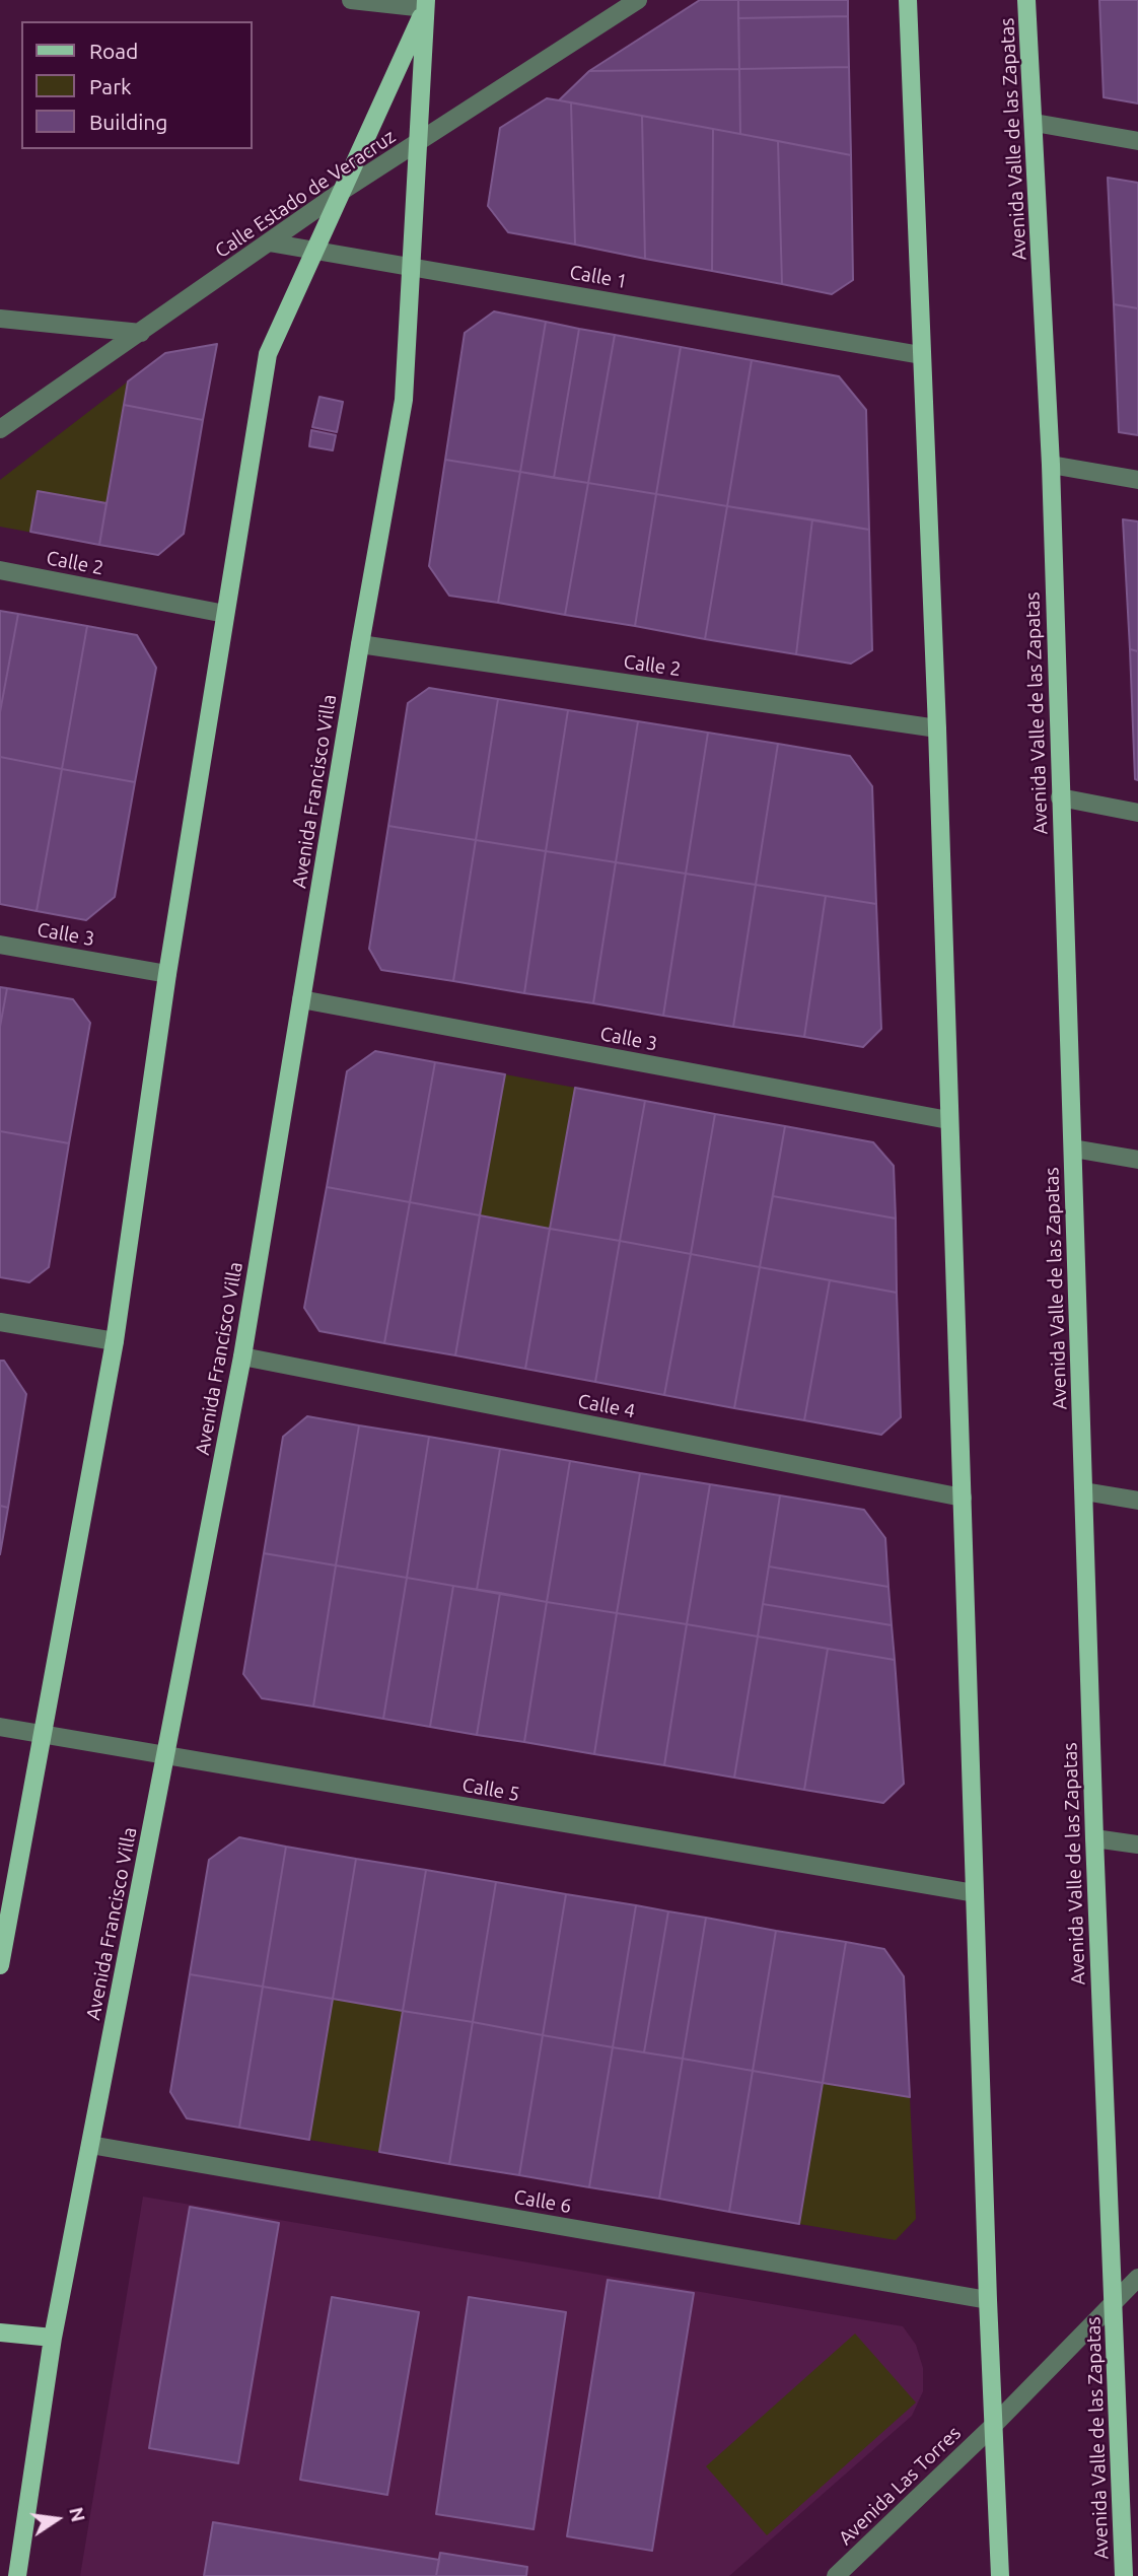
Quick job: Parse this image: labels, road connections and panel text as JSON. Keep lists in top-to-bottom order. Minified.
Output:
{"streets":{"main road":["Avenida Valle de las Zapatas","Avenida Francisco Villa"],"street":["Calle Estado de Veracruz","Calle 1","Calle 2","Calle 3","Calle 4","Calle 5","Calle 6","Avenida Las Torres"]},"crossings":[["Avenida Valle de las Zapatas","Avenida Las Torres"],["Calle Estado de Veracruz","Calle 1"],["Calle Estado de Veracruz","Avenida Francisco Villa"],["Calle 1","Avenida Francisco Villa"],["Calle 2","Avenida Francisco Villa"],["Avenida Francisco Villa","Calle 3"],["Avenida Francisco Villa","Calle 4"],["Avenida Francisco Villa","Calle 5"],["Avenida Francisco Villa","Calle 6"]],"legend":["Road","Park","Building"],"north":"right"}
